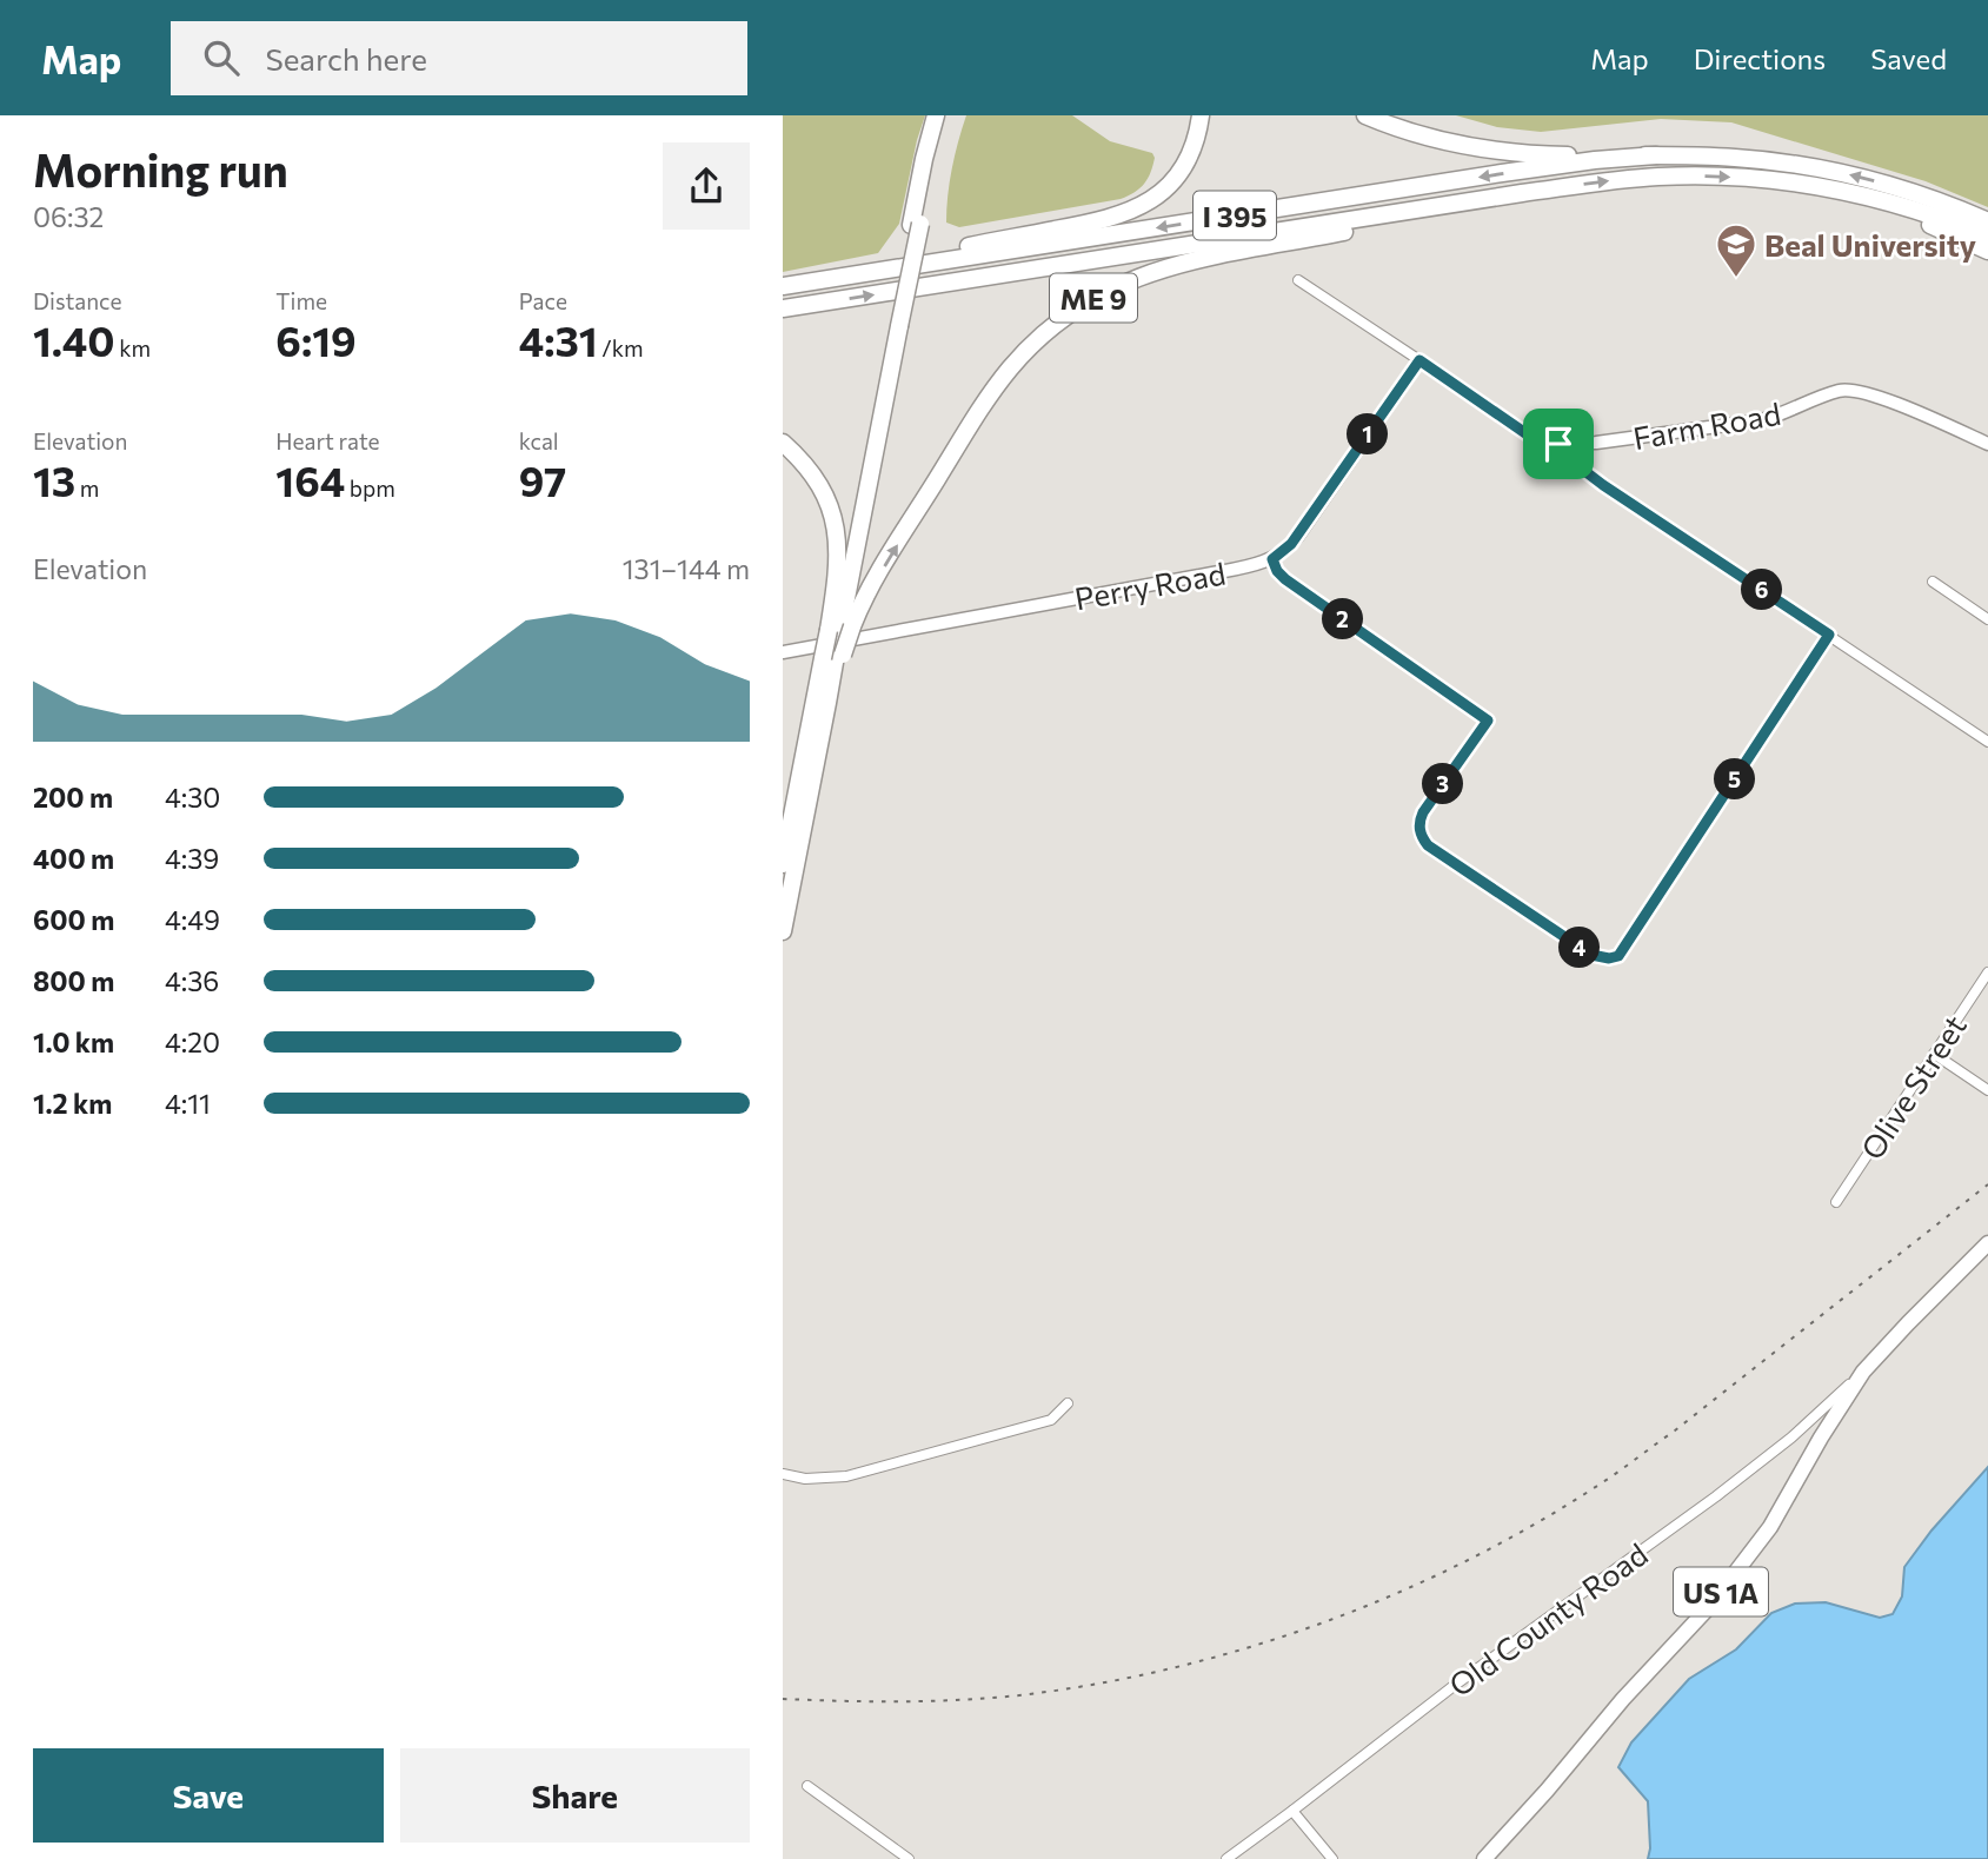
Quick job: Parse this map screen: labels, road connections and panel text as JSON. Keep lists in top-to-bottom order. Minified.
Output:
{"streets":{"highway":["I 395","ME 9"],"main road":["US 1A"],"street":["Farm Road","Perry Road","Olive Street","Old County Road"]},"crossings":[["I 395","ME 9"],["US 1A","Old County Road"]],"places":{"school or university":["Beal University"]},"page":{"header":"Map","search":"Search here","nav":["Map","Directions","Saved"],"heading":["Morning run","06:32"],"stats":[["Distance","1.40 km"],["Time","6:19"],["Pace","4:31 /km"],["Elevation","13 m"],["Heart rate","164 bpm"],["kcal","97"]],"pins":["1","6","2","5","3","4"],"chart":["Elevation","131–144 m"],"list":[{"name":"200 m","note":"4:30"},{"name":"400 m","note":"4:39"},{"name":"600 m","note":"4:49"},{"name":"800 m","note":"4:36"},{"name":"1.0 km","note":"4:20"},{"name":"1.2 km","note":"4:11"}],"buttons":["Save","Share"]}}
